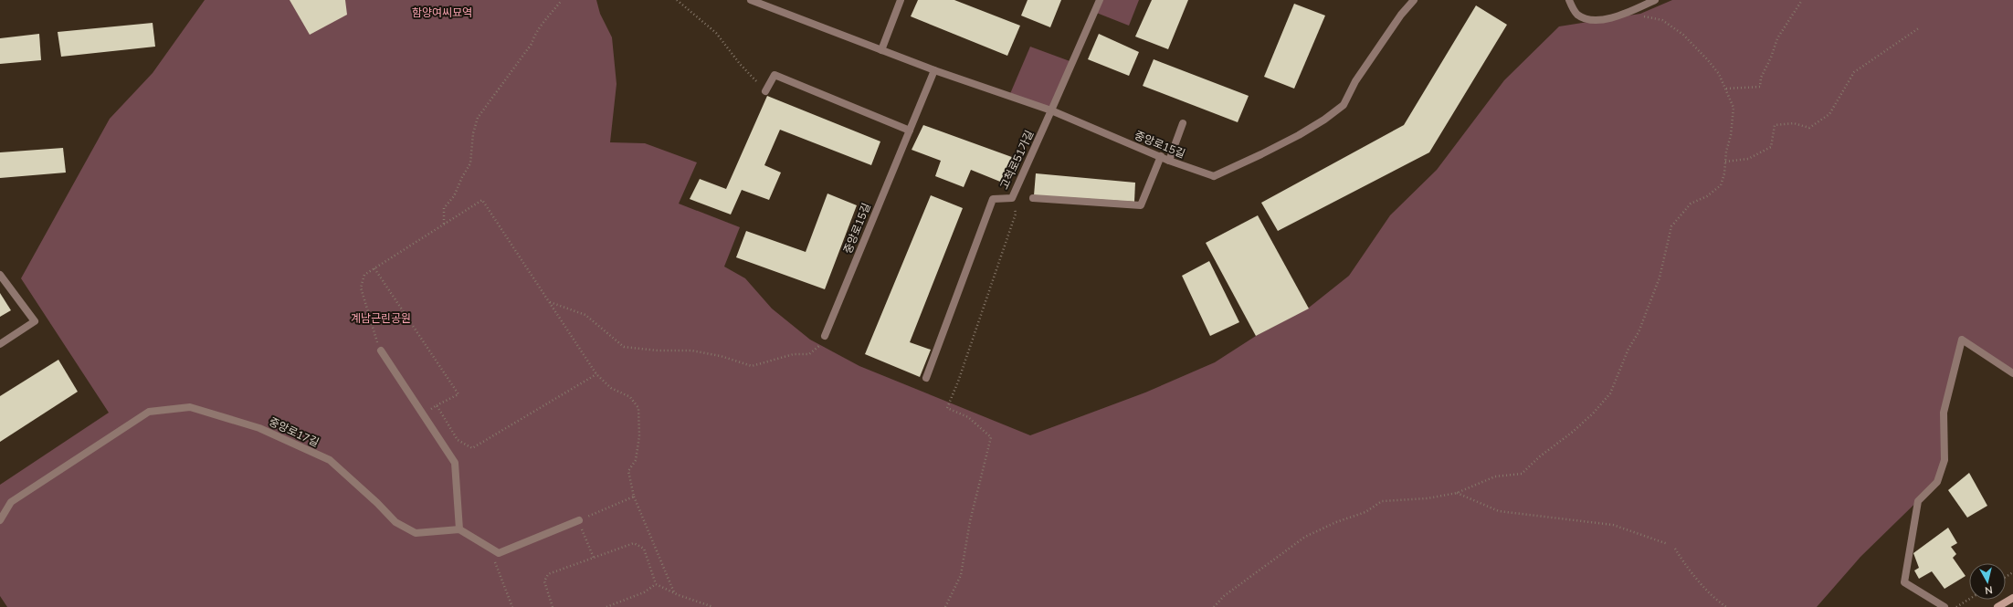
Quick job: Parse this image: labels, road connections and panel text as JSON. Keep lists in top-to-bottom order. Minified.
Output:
{"streets":{"street":["중앙로15길","고척로51가길","중앙로17길"]},"crossings":[["중앙로15길","고척로51가길"]],"parks":["함양여씨묘역","계남근린공원"],"north":"bottom"}
